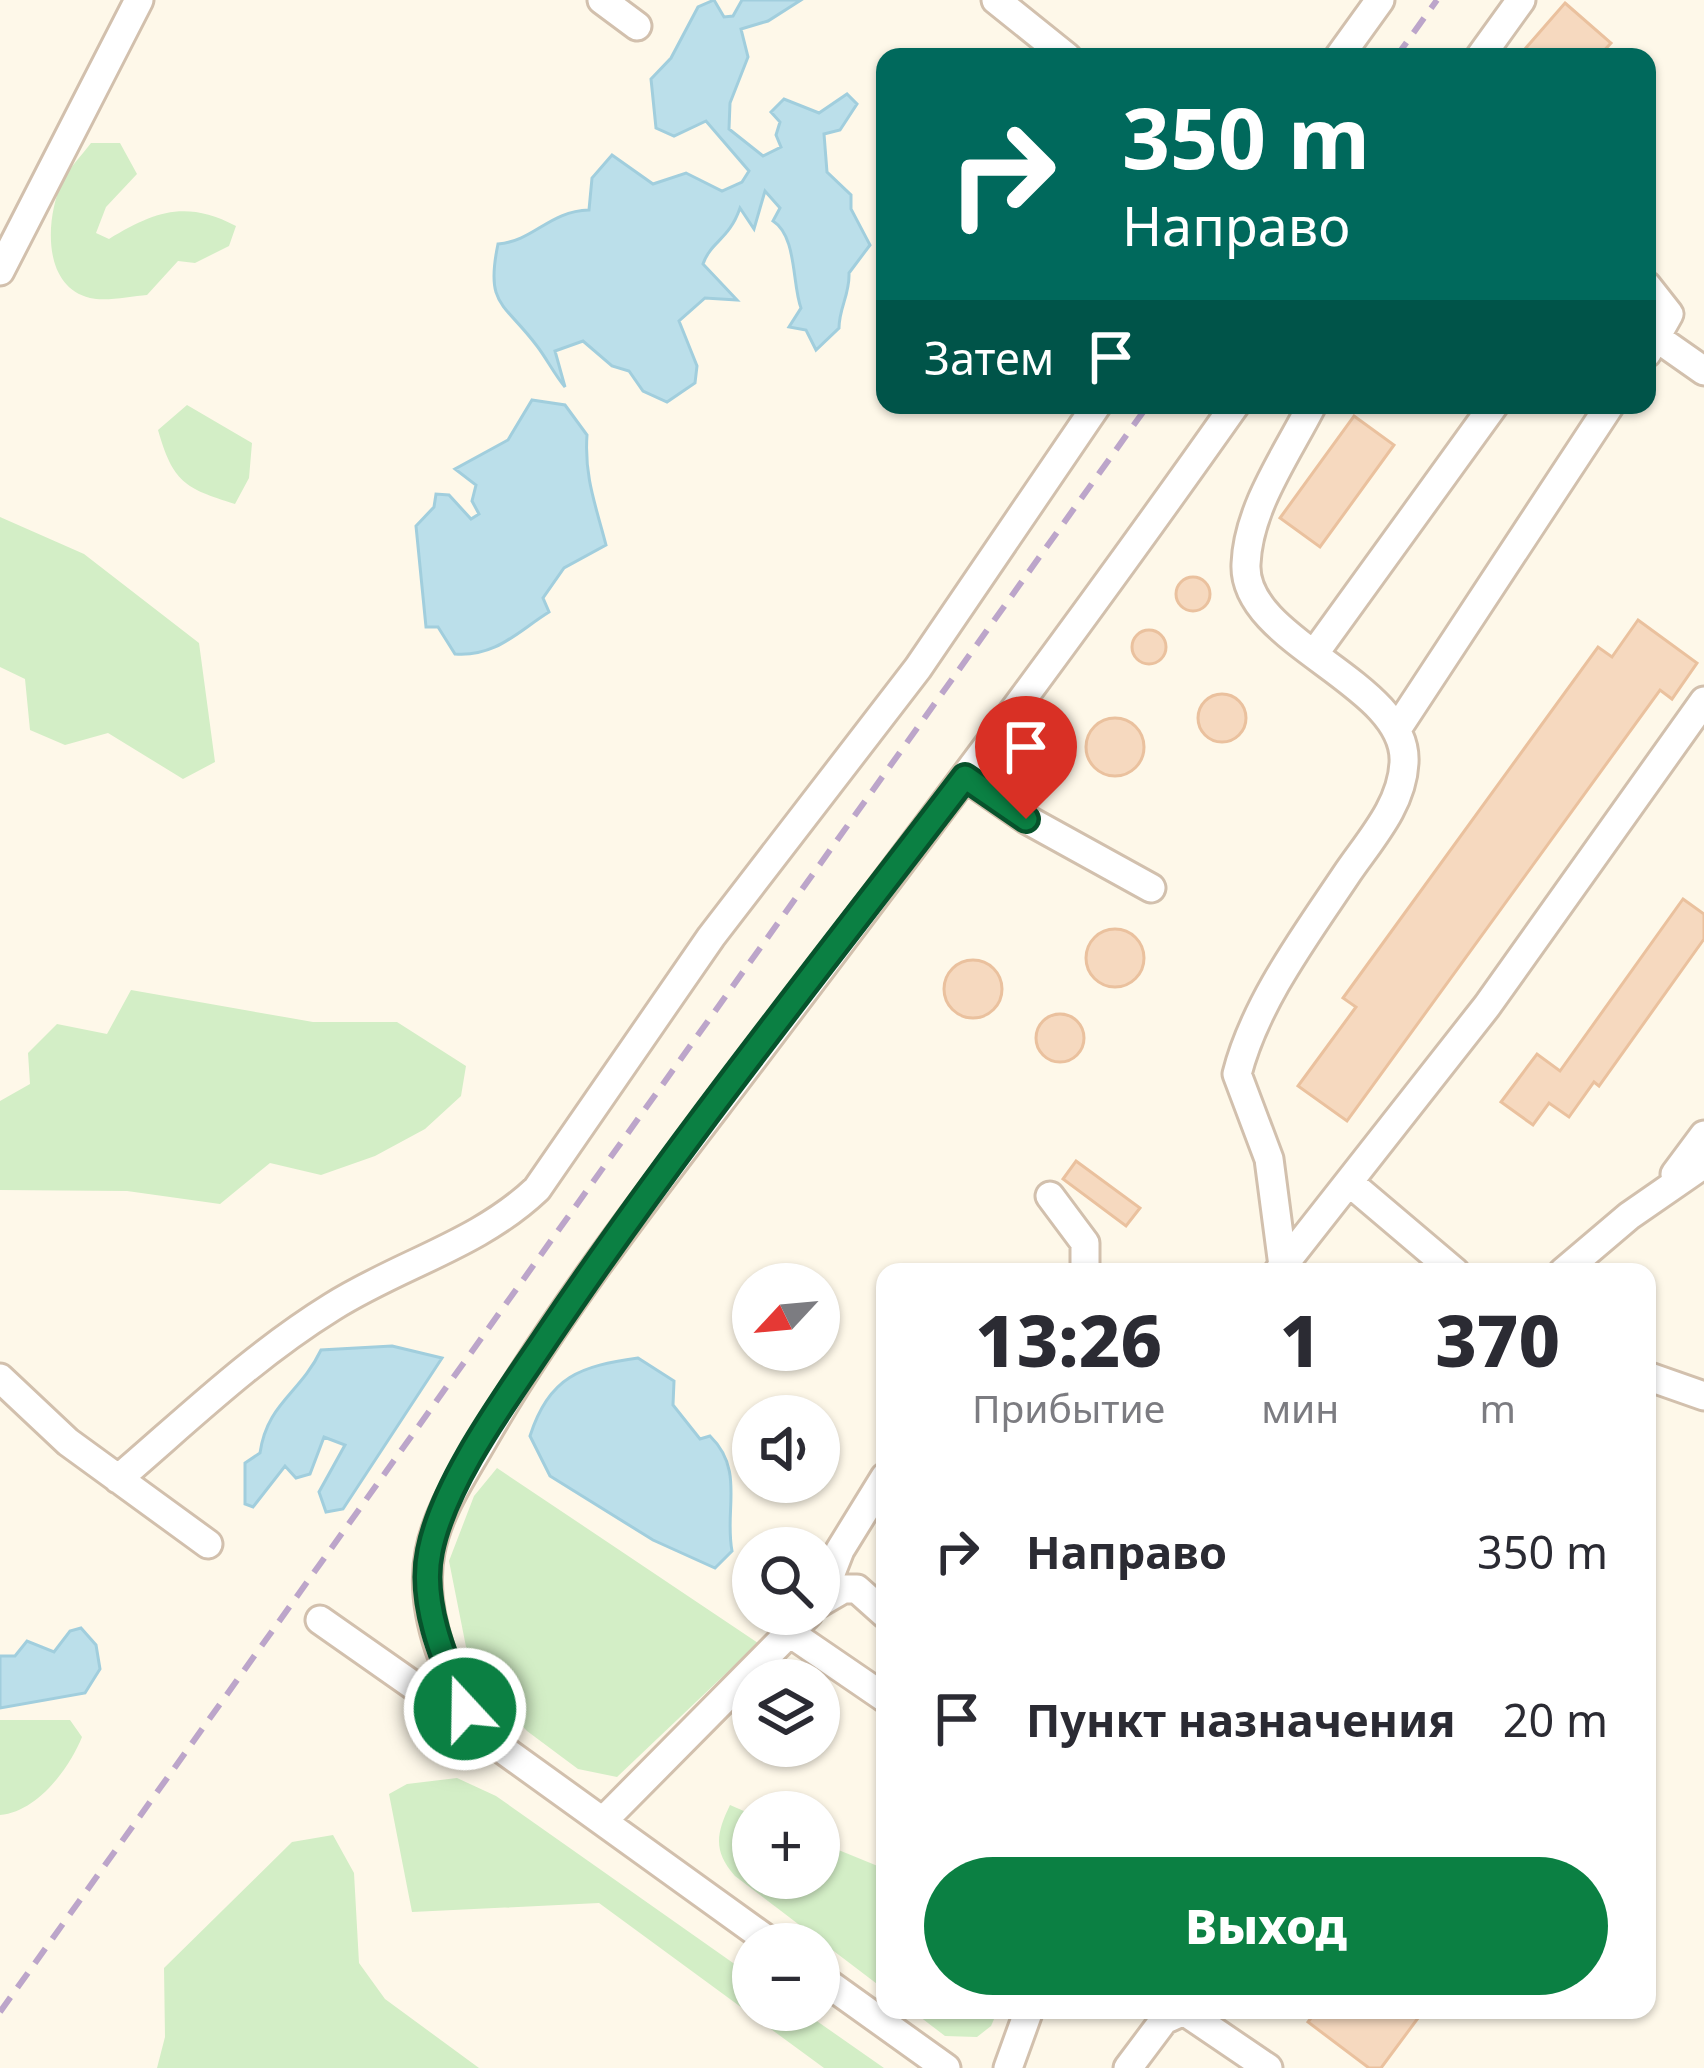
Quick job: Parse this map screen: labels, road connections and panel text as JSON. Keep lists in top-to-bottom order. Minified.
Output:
{"north":"bottom left","page":{"turn":["350 m","Направо"],"then":"Затем","map_buttons":["+","−"],"eta":["13:26","Прибытие","1","мин","370","m"],"list":[{"name":"Направо","value":"350 m"},{"name":"Пункт назначения","value":"20 m"}],"buttons":"Выход"}}
